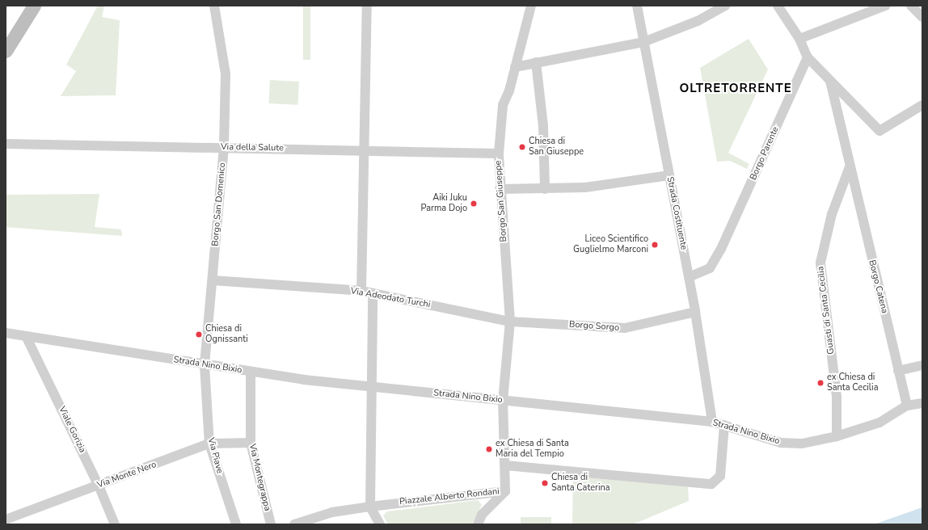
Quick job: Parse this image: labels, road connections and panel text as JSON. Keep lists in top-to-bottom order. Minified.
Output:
{"streets":{"street":["Via della Salute","Borgo Parente","Borgo San Giuseppe","Borgo San Domenico","Strada Costituente","Borgo Catena","Via Adeodato Turchi","Guasti di Santa Cecilia","Borgo Sorgo","Strada Nino Bixio","Viale Gorizia","Via Piave","Via Monte Nero","Via Montegrappa","Piazzale Alberto Rondani"]},"crossings":[["Via della Salute","Borgo San Giuseppe"],["Via della Salute","Borgo San Domenico"],["Borgo Parente","Strada Costituente"],["Borgo San Giuseppe","Via Adeodato Turchi"],["Borgo San Giuseppe","Borgo Sorgo"],["Borgo San Giuseppe","Strada Nino Bixio"],["Borgo San Giuseppe","Piazzale Alberto Rondani"],["Borgo San Domenico","Via Adeodato Turchi"],["Borgo San Domenico","Strada Nino Bixio"],["Borgo San Domenico","Via Piave"],["Strada Costituente","Borgo Sorgo"],["Strada Costituente","Strada Nino Bixio"],["Borgo Catena","Guasti di Santa Cecilia"],["Borgo Catena","Strada Nino Bixio"],["Via Adeodato Turchi","Borgo Sorgo"],["Guasti di Santa Cecilia","Strada Nino Bixio"],["Strada Nino Bixio","Viale Gorizia"],["Strada Nino Bixio","Via Piave"],["Strada Nino Bixio","Via Montegrappa"],["Viale Gorizia","Via Monte Nero"],["Via Piave","Via Monte Nero"],["Via Monte Nero","Via Montegrappa"]],"districts":["OLTRETORRENTE"],"places":["Chiesa di San Giuseppe","Aiki Juku Parma Dojo","Liceo Scientifico Guglielmo Marconi","Chiesa di Ognissanti","ex Chiesa di Santa Cecilia","ex Chiesa di Santa Maria del Tempio","Chiesa di Santa Caterina"]}
